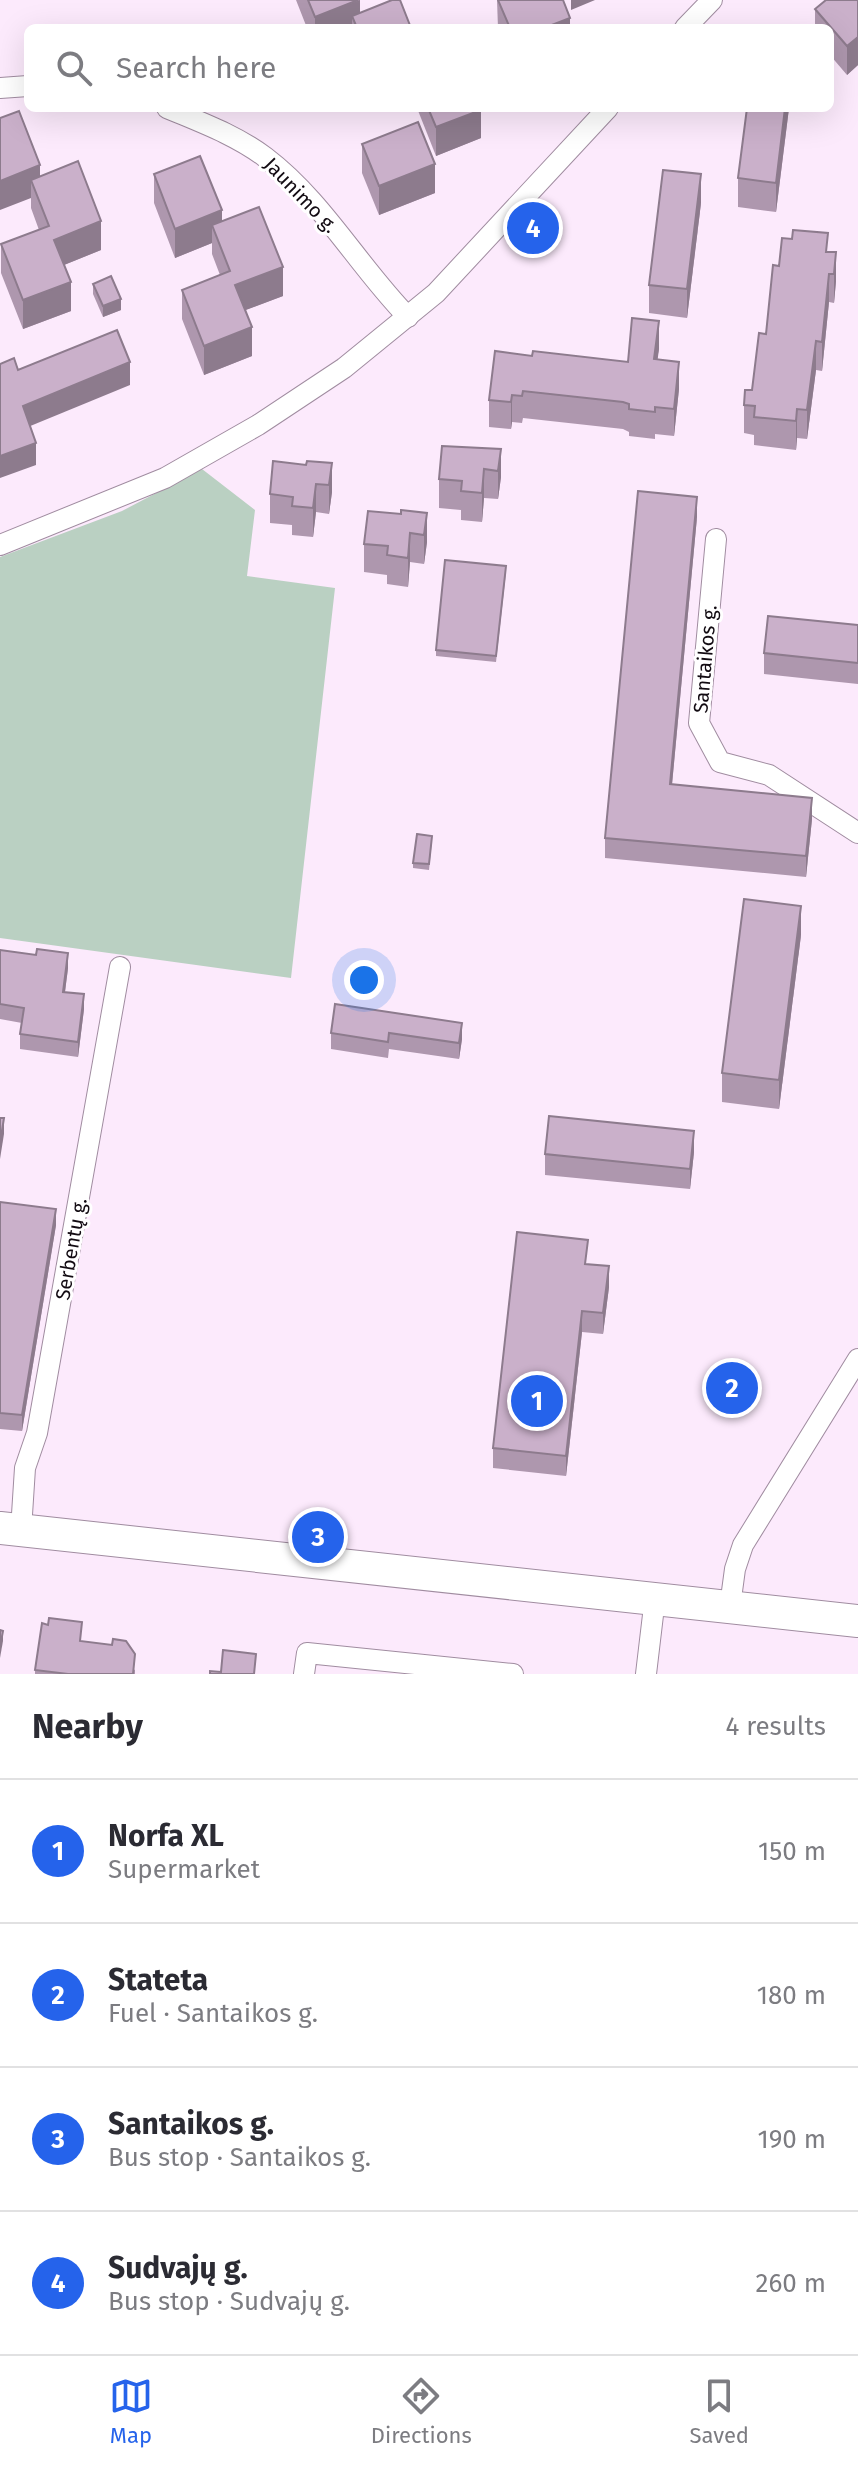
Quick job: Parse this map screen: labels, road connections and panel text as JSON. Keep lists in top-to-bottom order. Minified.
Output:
{"streets":{"street":["Jaunimo g.","Santaikos g.","Serbentų g."]},"page":{"search":"Search here","pins":["4","2","1","3"],"heading":["Nearby","4 results"],"list":[{"mark":"1","name":"Norfa XL","note":"Supermarket","value":"150 m"},{"mark":"2","name":"Stateta","note":"Fuel · Santaikos g.","value":"180 m"},{"mark":"3","name":"Santaikos g.","note":"Bus stop · Santaikos g.","value":"190 m"},{"mark":"4","name":"Sudvajų g.","note":"Bus stop · Sudvajų g.","value":"260 m"}],"nav":["Map","Directions","Saved"]}}
